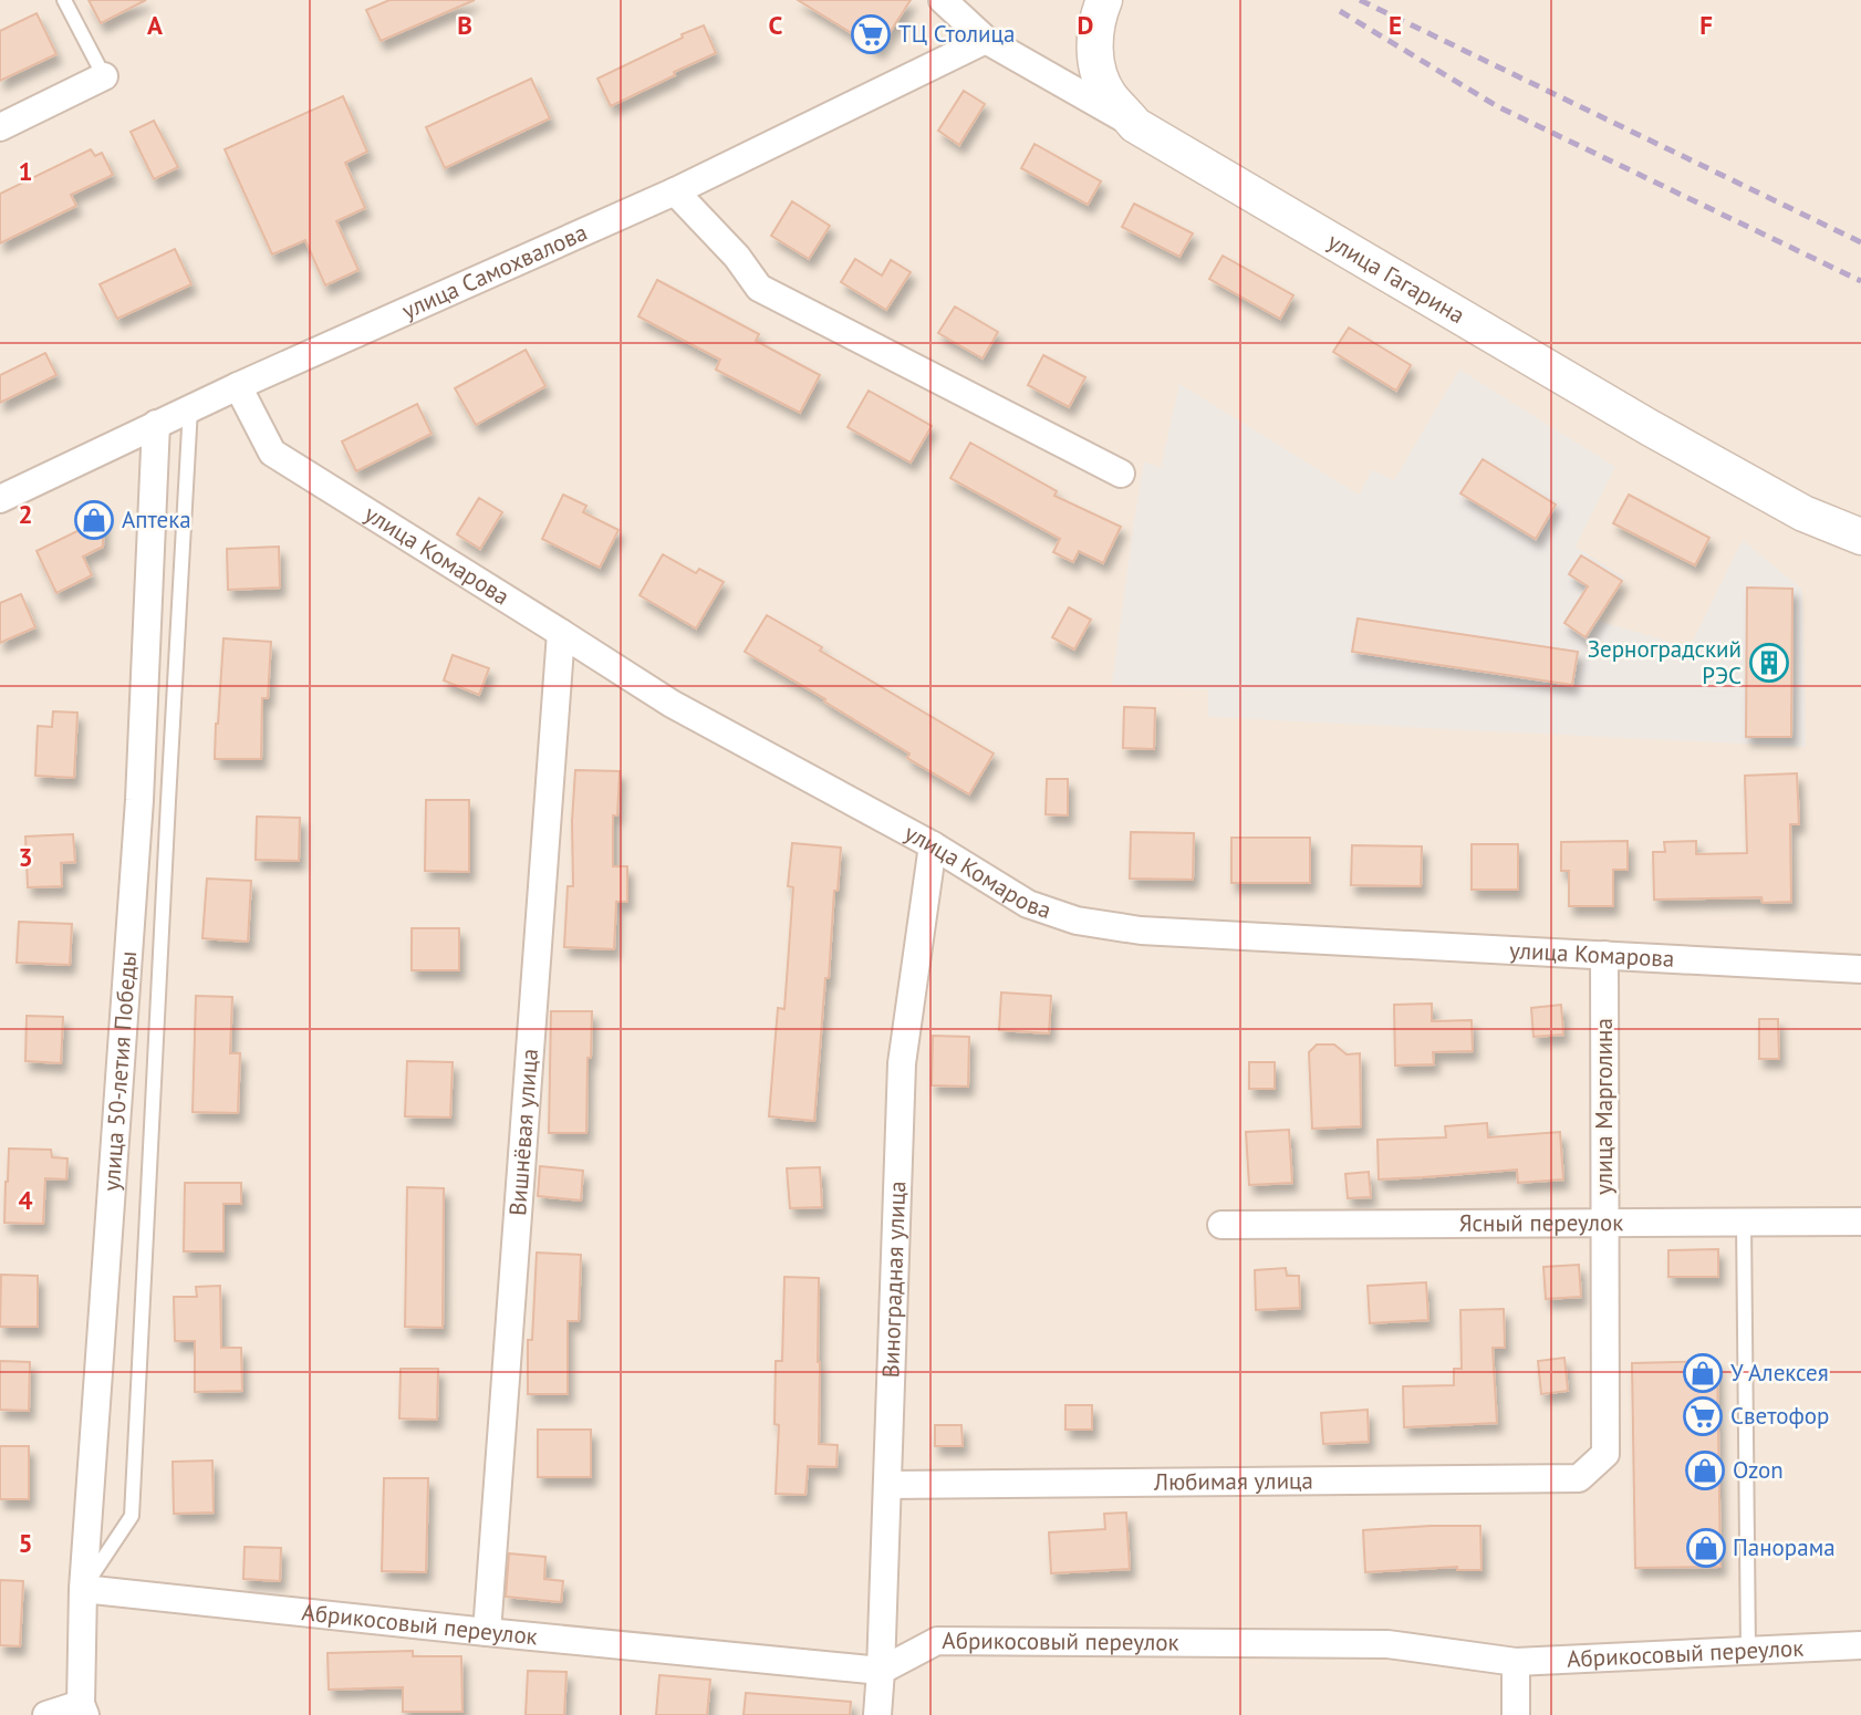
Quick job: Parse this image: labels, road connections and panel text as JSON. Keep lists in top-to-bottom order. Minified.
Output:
{"streets":{"street":["улица Самохвалова","улица Гагарина","улица Комарова","улица 50-летия Победы","улица Марголина","Вишнёвая улица","Ясный переулок","Виноградная улица","Любимая улица","Абрикосовый переулок"]},"crossings":[["улица Самохвалова","улица Гагарина"],["улица Самохвалова","улица Комарова"],["улица Самохвалова","улица 50-летия Победы"],["улица Комарова","улица Марголина"],["улица Комарова","Вишнёвая улица"],["улица Комарова","Виноградная улица"],["улица 50-летия Победы","Абрикосовый переулок"],["улица Марголина","Ясный переулок"],["улица Марголина","Любимая улица"],["Вишнёвая улица","Абрикосовый переулок"],["Виноградная улица","Любимая улица"],["Виноградная улица","Абрикосовый переулок"]],"places":{"supermarket":["ТЦ Столица","Светофор"],"shop":["Аптека","У Алексея","Ozon","Панорама"],"building":["Зерноградский РЭС"]},"grid":{"columns":["A","B","C","D","E","F"],"rows":["1","2","3","4","5"]}}
